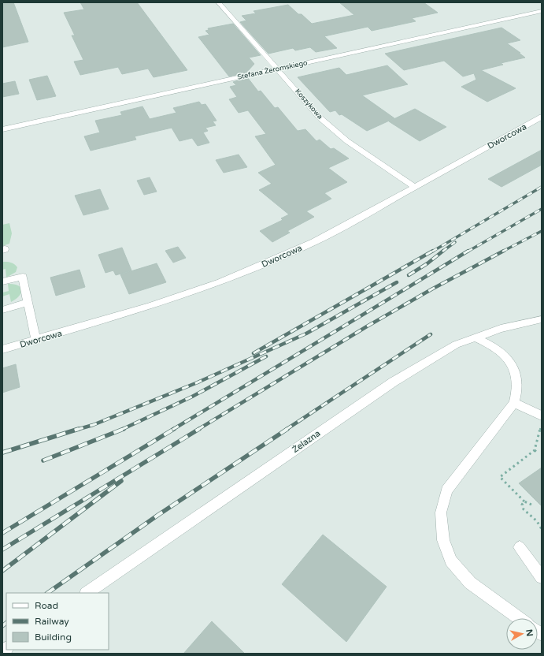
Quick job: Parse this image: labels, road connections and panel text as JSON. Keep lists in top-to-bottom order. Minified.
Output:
{"streets":{"street":["Stefana Żeromskiego","Koszykowa","Dworcowa","Żelazna"]},"crossings":[["Stefana Żeromskiego","Koszykowa"],["Koszykowa","Dworcowa"]],"legend":["Road","Railway","Building"],"north":"right"}
